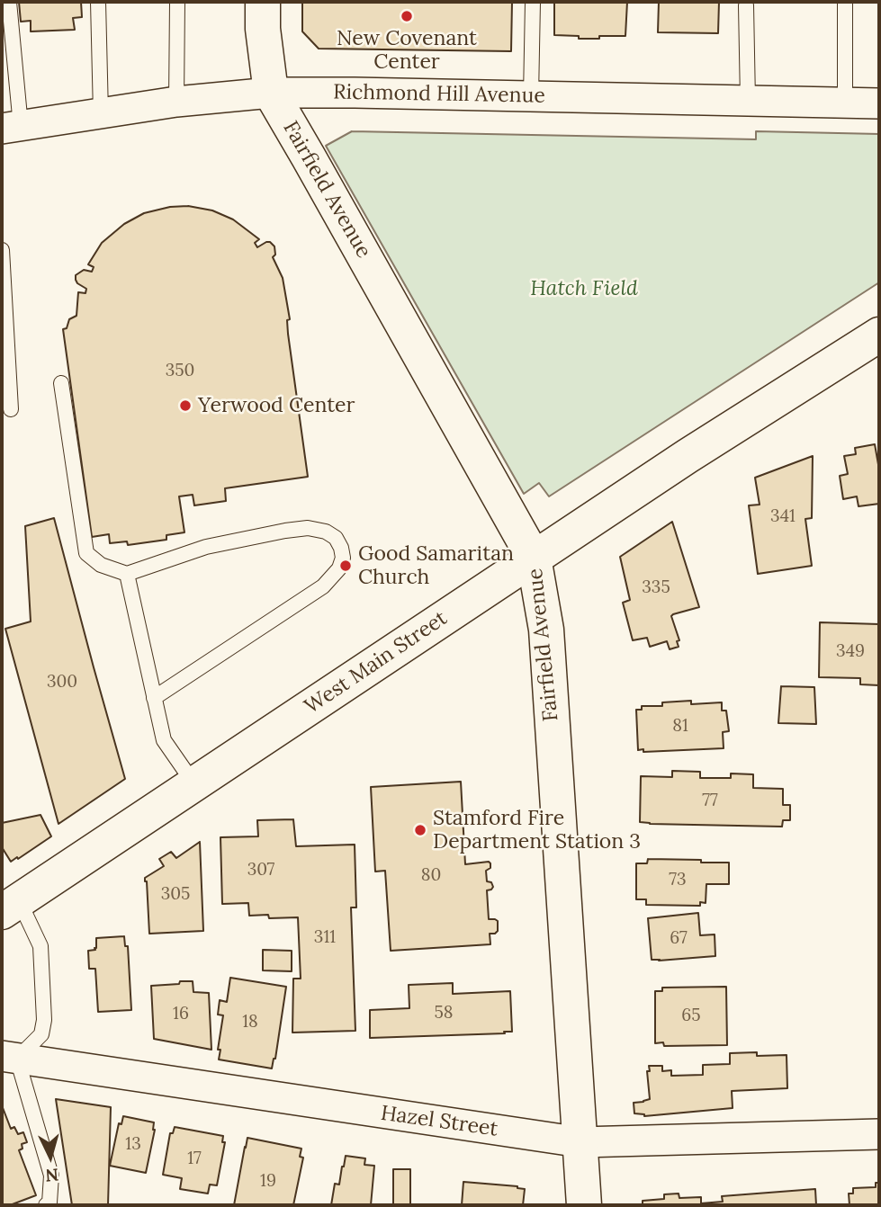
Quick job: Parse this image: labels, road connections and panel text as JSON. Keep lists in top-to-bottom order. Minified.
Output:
{"streets":{"main road":["Fairfield Avenue","West Main Street"],"street":["Richmond Hill Avenue","Hazel Street"]},"crossings":[["Richmond Hill Avenue","Fairfield Avenue"],["Fairfield Avenue","West Main Street"],["Fairfield Avenue","Hazel Street"]],"parks":["Hatch Field"],"places":["New Covenant Center","Yerwood Center","Good Samaritan Church","Stamford Fire Department Station 3"],"house_numbers":["350","341","335","349","300","81","77","307","80","73","305","311","67","58","16","65","18","13","17","19"],"north":"bottom"}
